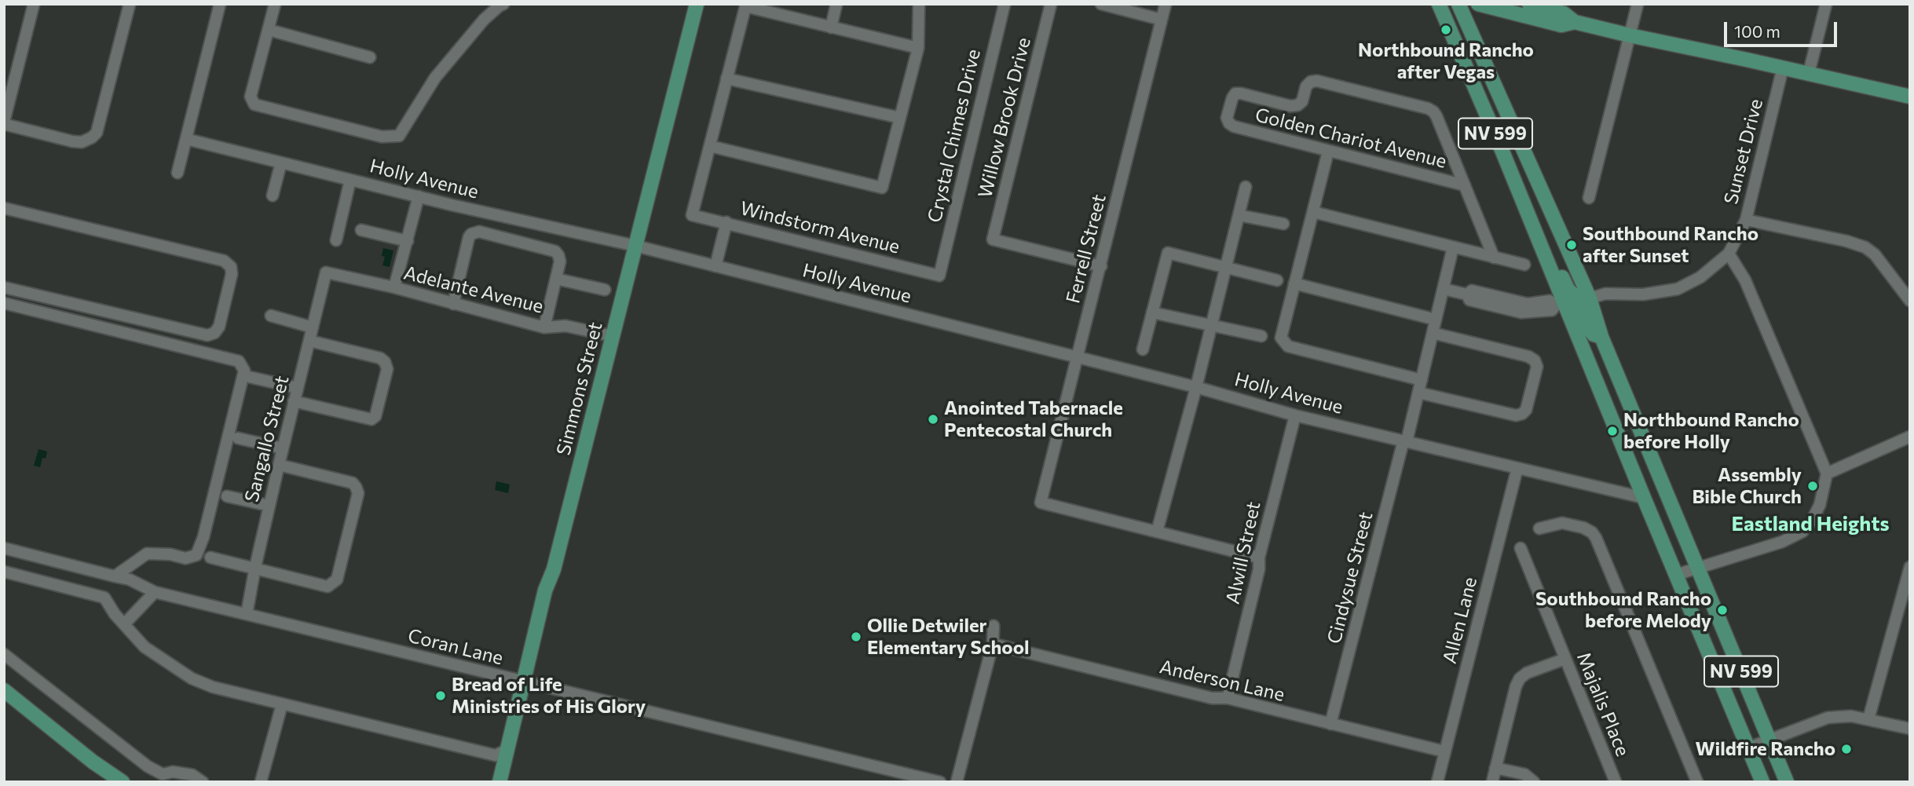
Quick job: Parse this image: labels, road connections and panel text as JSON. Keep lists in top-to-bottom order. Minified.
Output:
{"streets":{"main road":["NV 599","Simmons Street"],"street":["Willow Brook Drive","Crystal Chimes Drive","Golden Chariot Avenue","Sunset Drive","Holly Avenue","Windstorm Avenue","Ferrell Street","Adelante Avenue","Sangallo Street","Alwill Street","Cindysue Street","Allen Lane","Coran Lane","Anderson Lane","Majalis Place"]},"crossings":[["Willow Brook Drive","Ferrell Street"],["NV 599","Sunset Drive"],["NV 599","Holly Avenue"],["Crystal Chimes Drive","Windstorm Avenue"],["Holly Avenue","Ferrell Street"],["Holly Avenue","Simmons Street"],["Holly Avenue","Alwill Street"],["Holly Avenue","Cindysue Street"],["Holly Avenue","Allen Lane"],["Adelante Avenue","Simmons Street"],["Adelante Avenue","Sangallo Street"],["Simmons Street","Coran Lane"],["Sangallo Street","Coran Lane"],["Alwill Street","Anderson Lane"],["Cindysue Street","Anderson Lane"],["Allen Lane","Anderson Lane"]],"districts":["Eastland Heights"],"places":["Northbound Rancho after Vegas","Southbound Rancho after Sunset","Anointed Tabernacle Pentecostal Church","Northbound Rancho before Holly","Assembly Bible Church","Southbound Rancho before Melody","Ollie Detwiler Elementary School","Bread of Life Ministries of His Glory","Wildfire Rancho"],"scale_bar":"100 m"}
